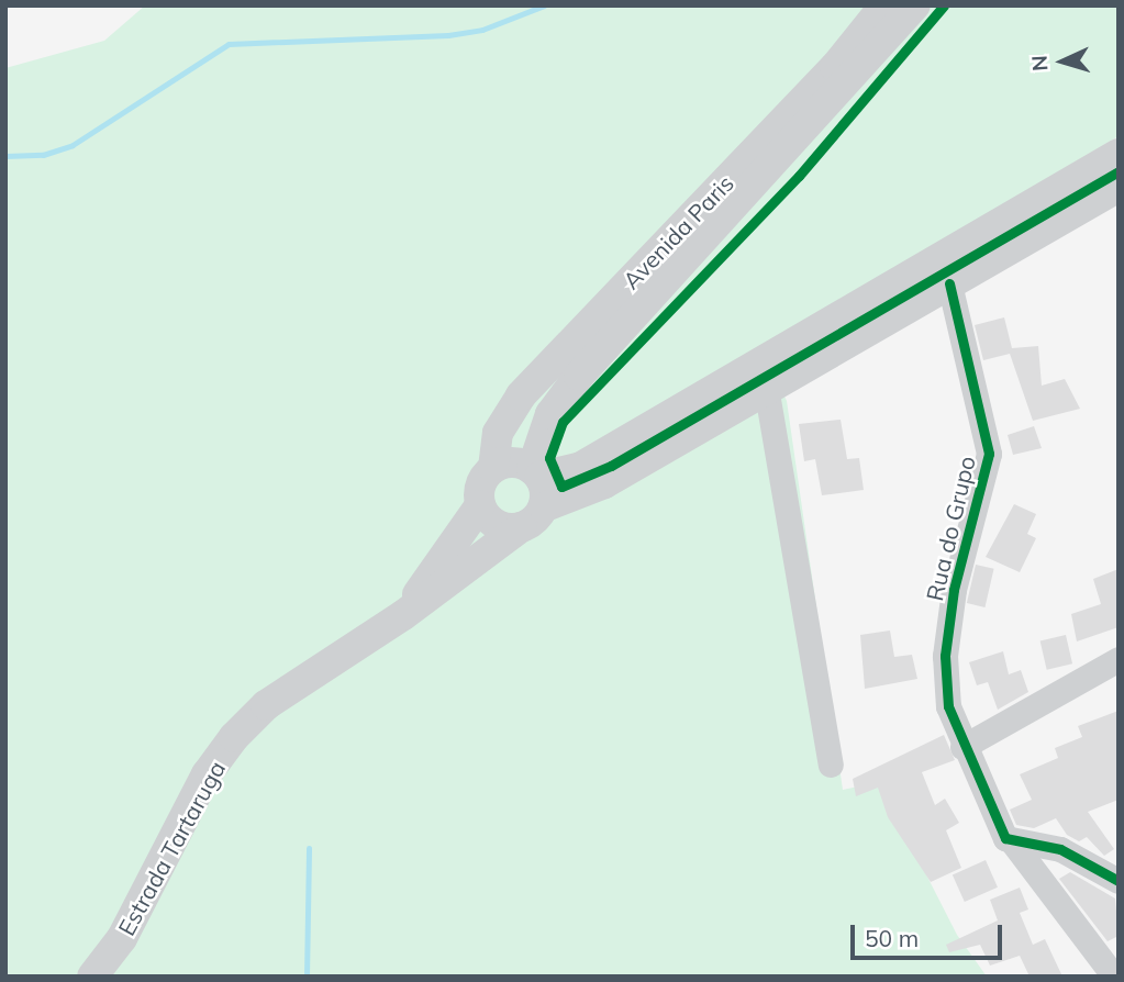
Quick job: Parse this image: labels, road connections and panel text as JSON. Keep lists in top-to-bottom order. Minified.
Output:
{"streets":{"street":["Avenida Paris","Rua do Grupo","Estrada Tartaruga"]},"crossings":[["Avenida Paris","Estrada Tartaruga"],["Rua do Grupo","Estrada Tartaruga"]],"scale_bar":"50 m","north":"left"}
